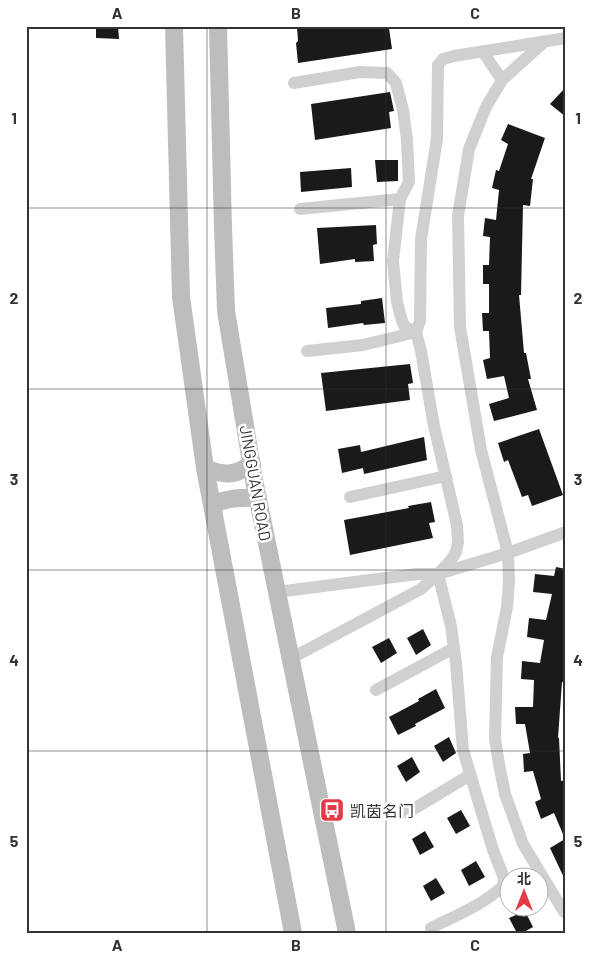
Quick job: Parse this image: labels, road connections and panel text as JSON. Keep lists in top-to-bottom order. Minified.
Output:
{"streets":{"street":["JINGGUAN ROAD"]},"places":{"bus stop":["凯茵名门"]},"north":"top","grid":{"columns":["A","B","C"],"rows":["1","2","3","4","5"]}}
